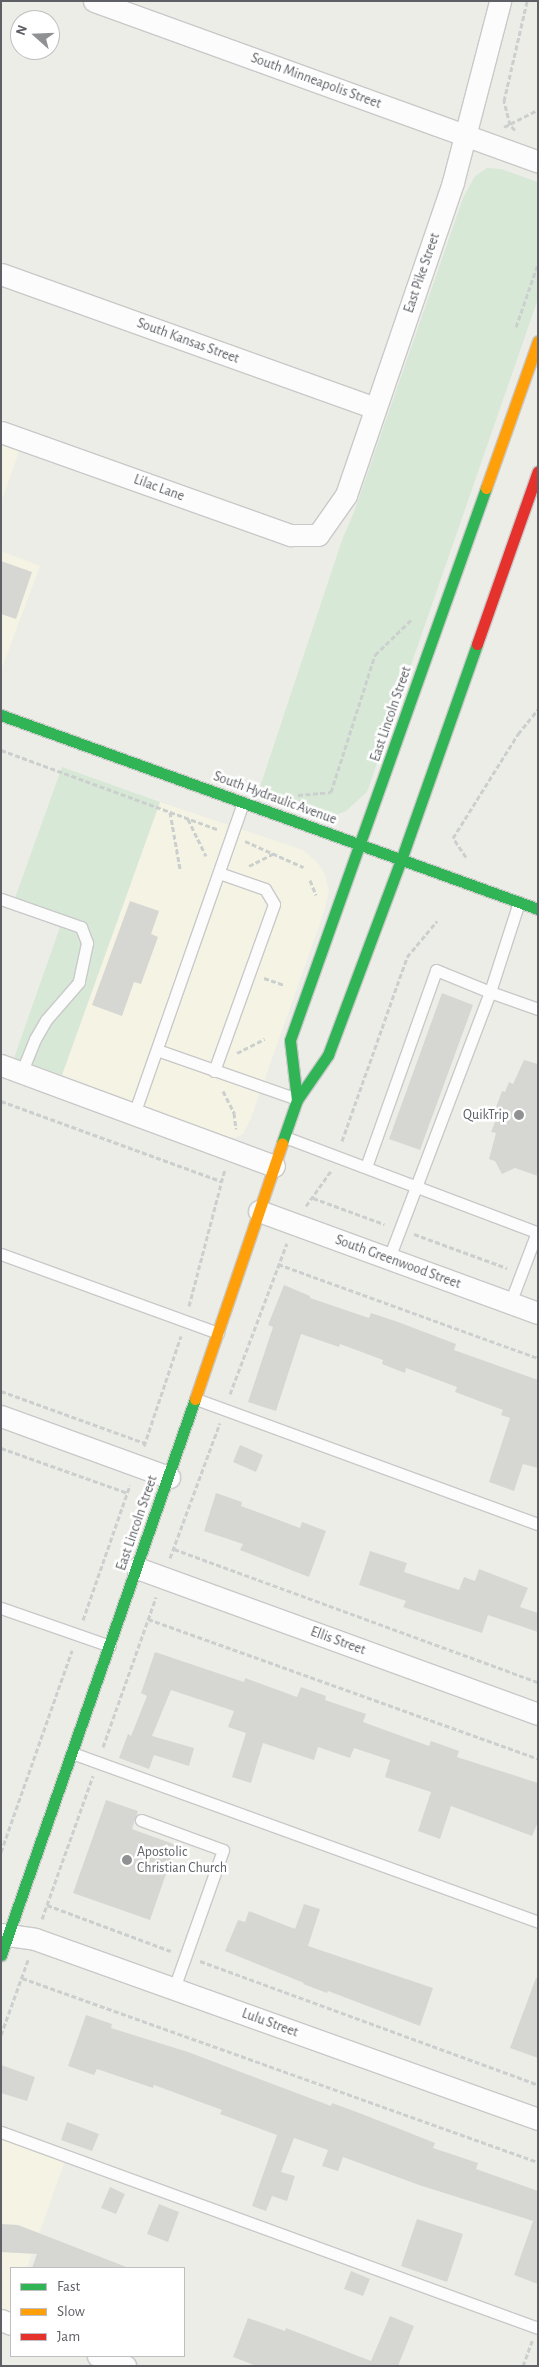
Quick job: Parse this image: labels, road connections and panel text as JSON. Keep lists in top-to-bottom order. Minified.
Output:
{"streets":{"street":["South Minneapolis Street","East Pike Street","South Kansas Street","Lilac Lane","East Lincoln Street","South Hydraulic Avenue","South Greenwood Street","Ellis Street","Lulu Street"]},"crossings":[["South Minneapolis Street","East Pike Street"],["East Pike Street","South Kansas Street"],["East Pike Street","Lilac Lane"],["East Lincoln Street","South Hydraulic Avenue"],["East Lincoln Street","South Greenwood Street"],["East Lincoln Street","Ellis Street"],["East Lincoln Street","Lulu Street"]],"places":["QuikTrip","Apostolic Christian Church"],"legend":["Fast","Slow","Jam"],"north":"left"}
